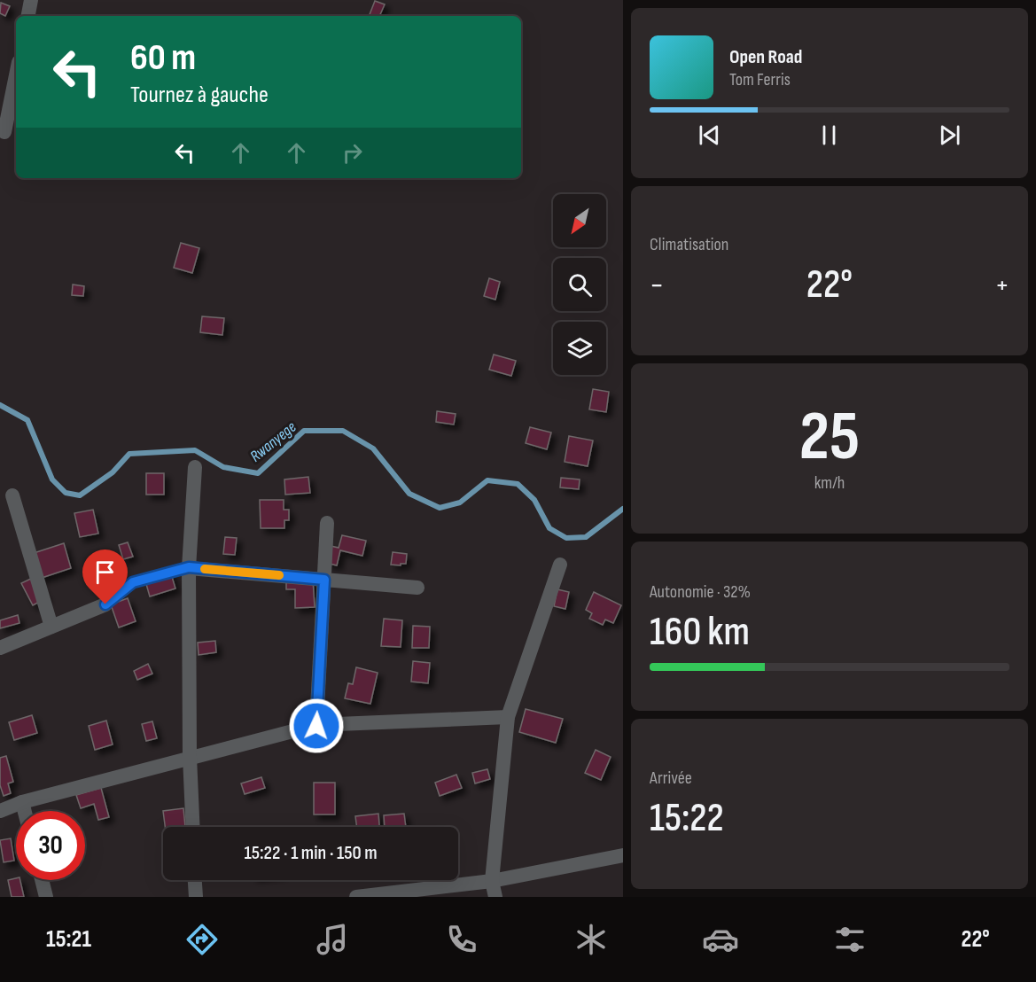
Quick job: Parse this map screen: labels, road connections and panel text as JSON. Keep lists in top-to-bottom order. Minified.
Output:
{"water":["Rwanyege"],"north":"bottom left","page":{"turn":["60 m","Tournez à gauche"],"song":["Open Road","Tom Ferris"],"tile":["Climatisation",["25","km/h"],["Autonomie · 32%","160 km"],["Arrivée","15:22"]],"heat":["−","22°","+"],"limit":"30","trip":"15:22 · 1 min · 150 m","tabs":["15:21","22°"]}}
